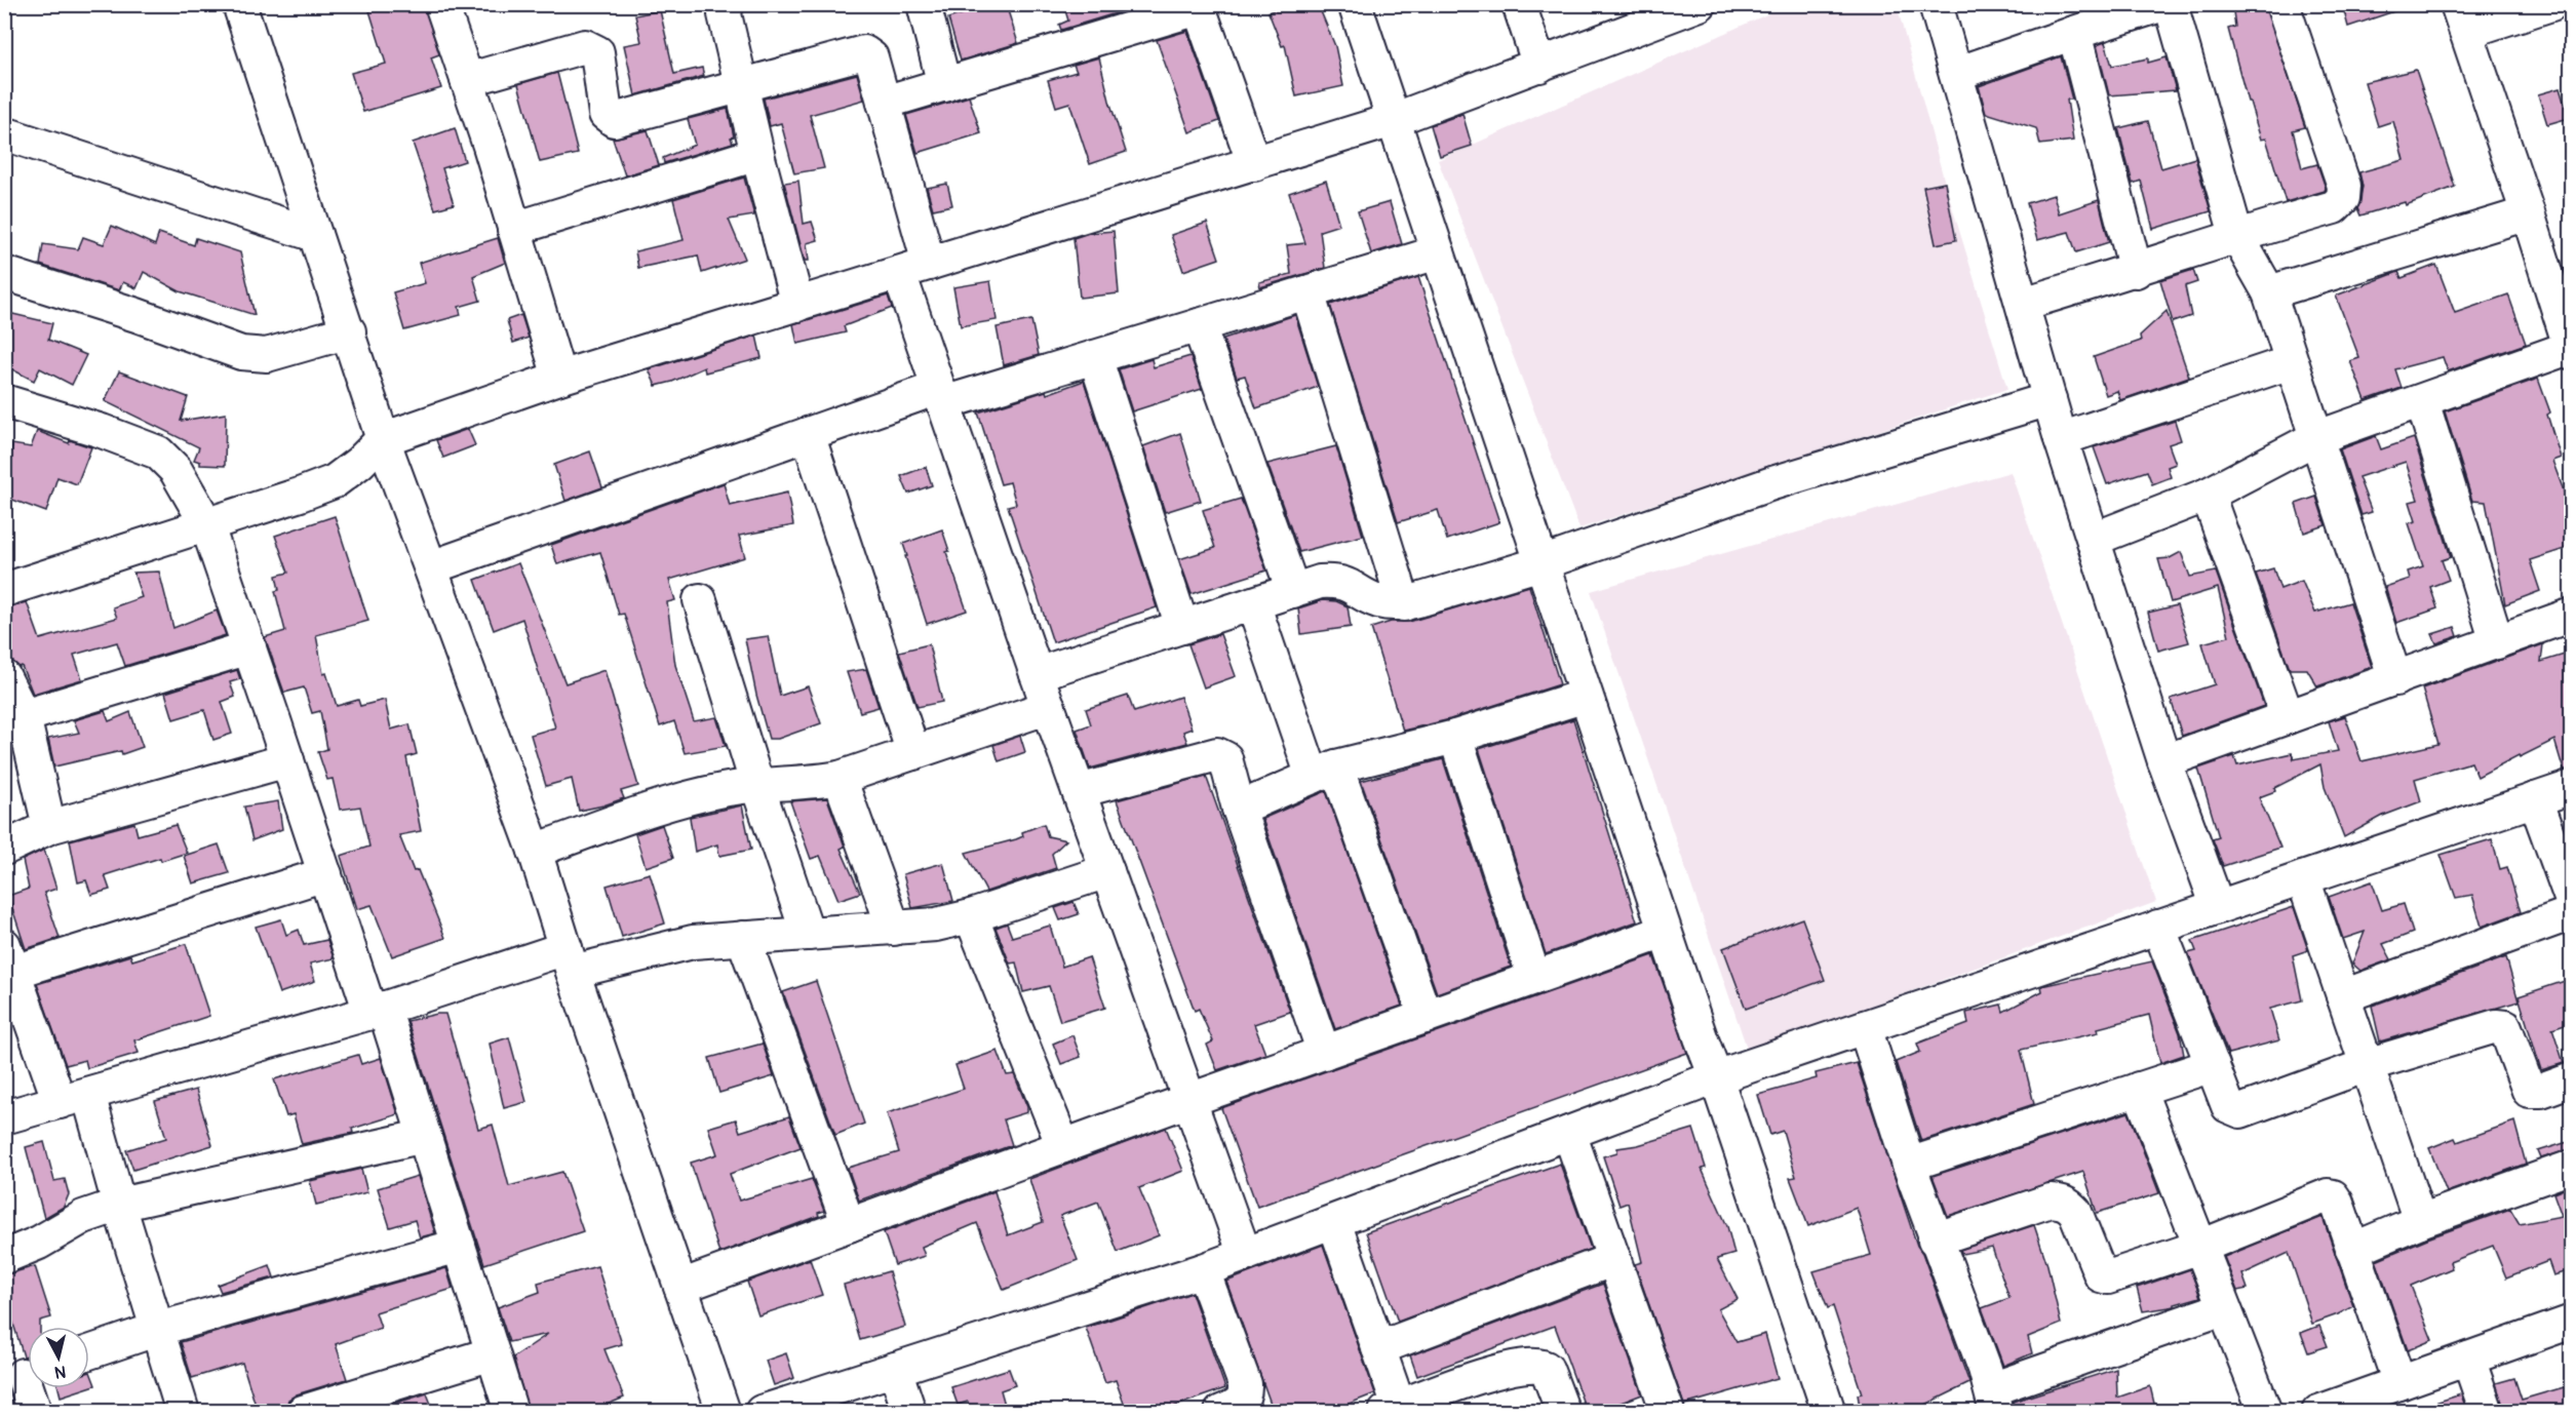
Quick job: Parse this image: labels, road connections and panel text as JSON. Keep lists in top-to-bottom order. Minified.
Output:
{"north":"bottom"}
